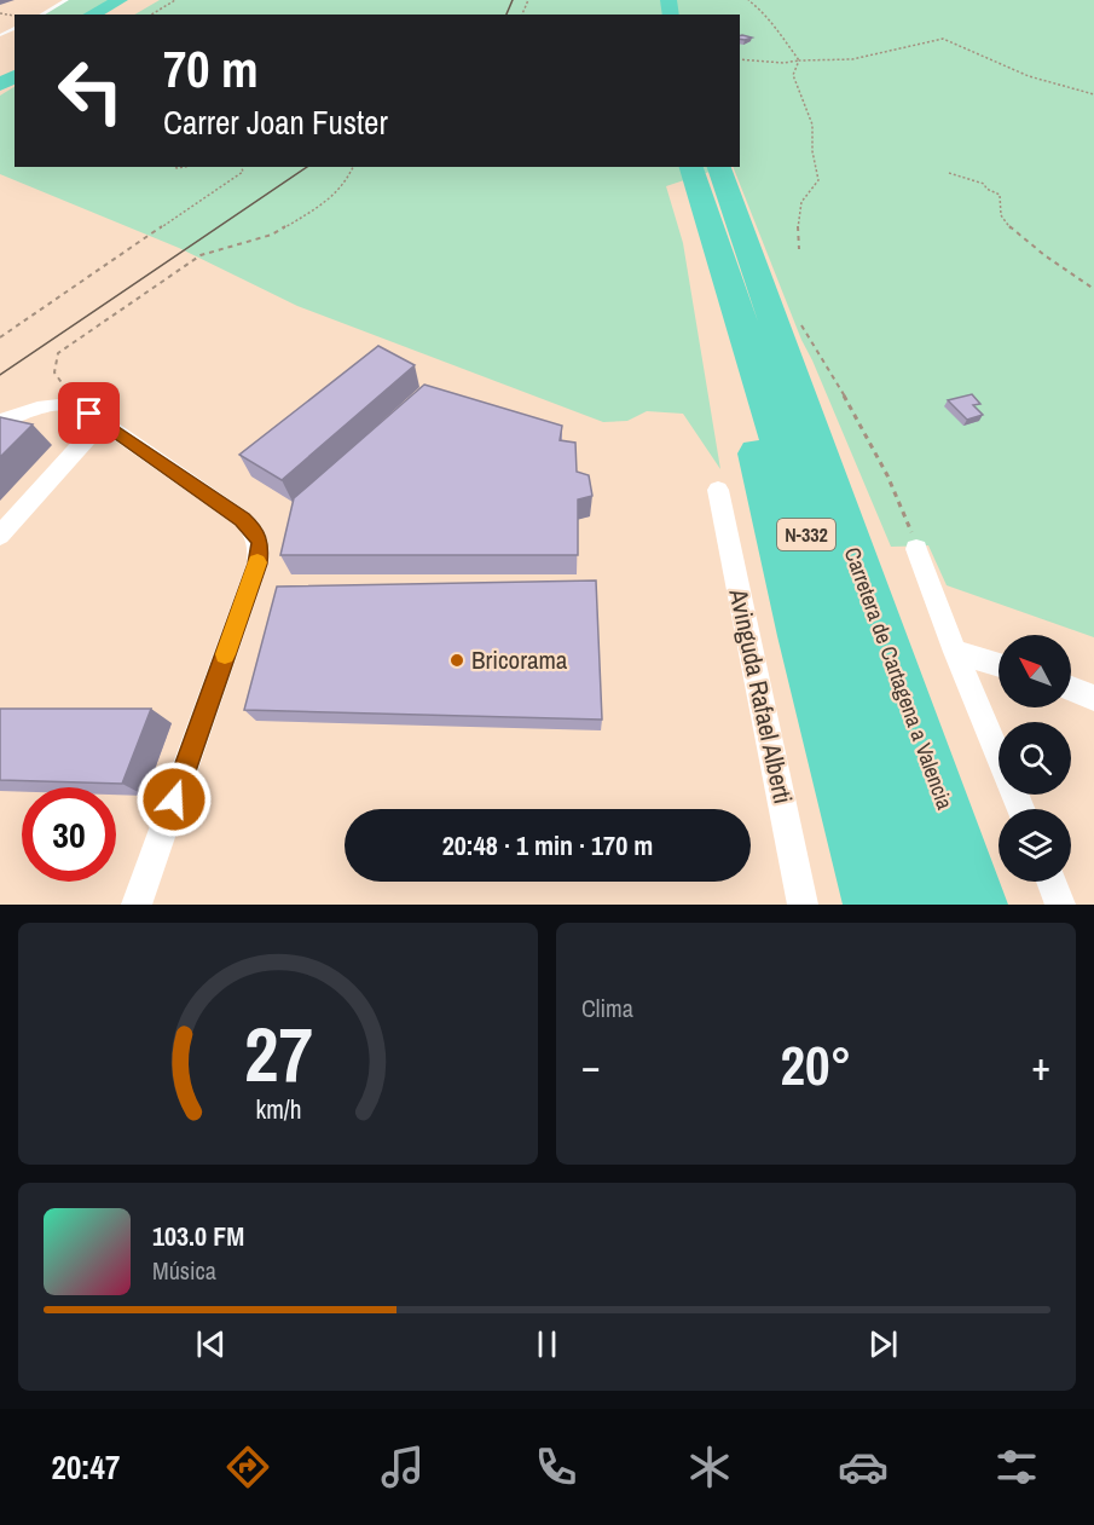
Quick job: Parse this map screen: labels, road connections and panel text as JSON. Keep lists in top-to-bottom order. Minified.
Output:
{"streets":{"highway":["N-332","Carretera de Cartagena a Valencia"],"street":["Avinguda Rafael Alberti"]},"places":["Bricorama"],"north":"top left","page":{"turn":["70 m","Carrer Joan Fuster"],"limit":"30","trip":"20:48 · 1 min · 170 m","tile":"Clima","heat":["−","20°","+"],"song":["103.0 FM","Música"],"tabs":"20:47","gauge":["27","km/h"]}}
